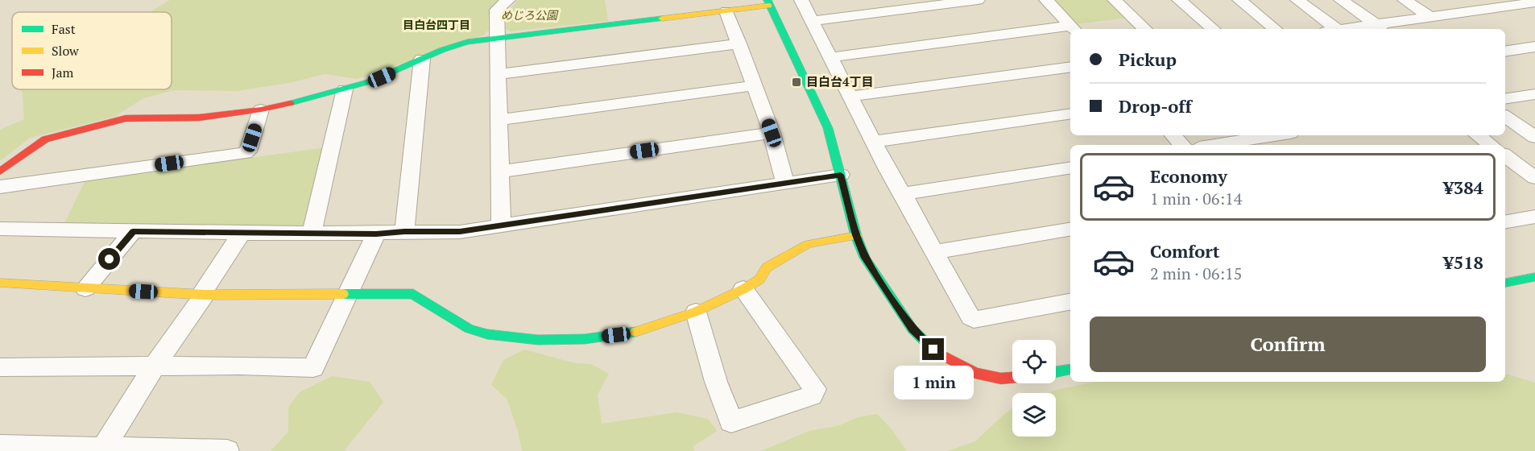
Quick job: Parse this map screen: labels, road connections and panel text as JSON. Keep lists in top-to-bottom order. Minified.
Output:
{"districts":["目白台四丁目"],"parks":["めじろ公園"],"places":{"transit":["目白台4丁目"]},"legend":["Fast","Slow","Jam"],"page":{"banner":["Pickup","Drop-off"],"list":[{"name":"Economy","note":"1 min · 06:14","value":"¥384"},{"name":"Comfort","note":"2 min · 06:15","value":"¥518"}],"buttons":"Confirm","bubble":"1 min"}}
